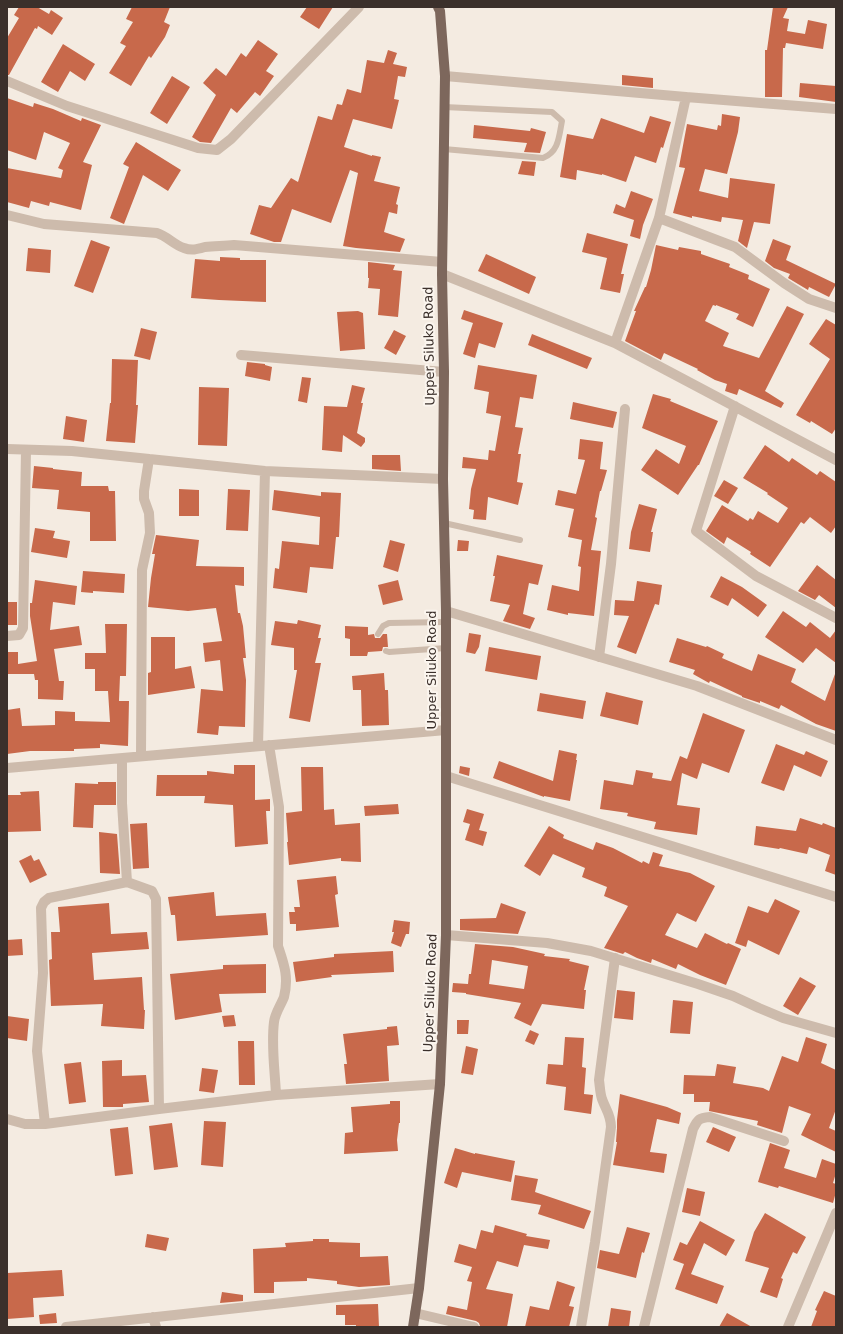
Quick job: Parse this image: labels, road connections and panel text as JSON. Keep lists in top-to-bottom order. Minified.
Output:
{"streets":{"main road":["Upper Siluko Road"]}}
